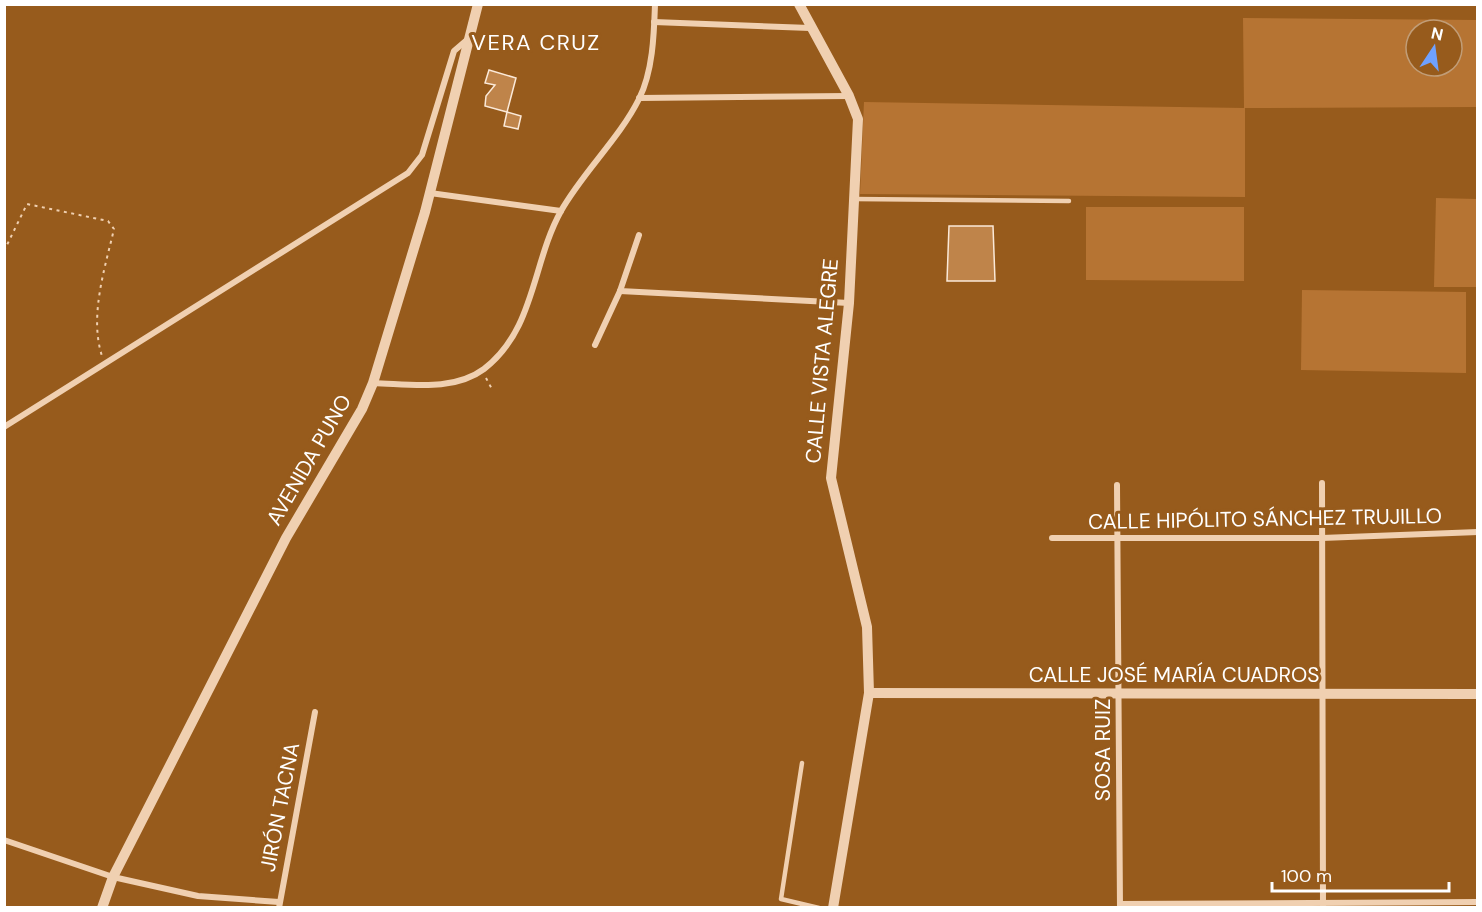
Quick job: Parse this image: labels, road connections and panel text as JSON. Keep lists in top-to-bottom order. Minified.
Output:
{"streets":{"street":["CALLE VISTA ALEGRE","AVENIDA PUNO","CALLE HIPÓLITO SÁNCHEZ TRUJILLO","CALLE JOSÉ MARÍA CUADROS","SOSA RUIZ","JIRÓN TACNA"]},"crossings":[["CALLE VISTA ALEGRE","CALLE JOSÉ MARÍA CUADROS"],["CALLE HIPÓLITO SÁNCHEZ TRUJILLO","SOSA RUIZ"],["CALLE JOSÉ MARÍA CUADROS","SOSA RUIZ"]],"districts":["VERA CRUZ"],"scale_bar":"100 m","north":"top"}
